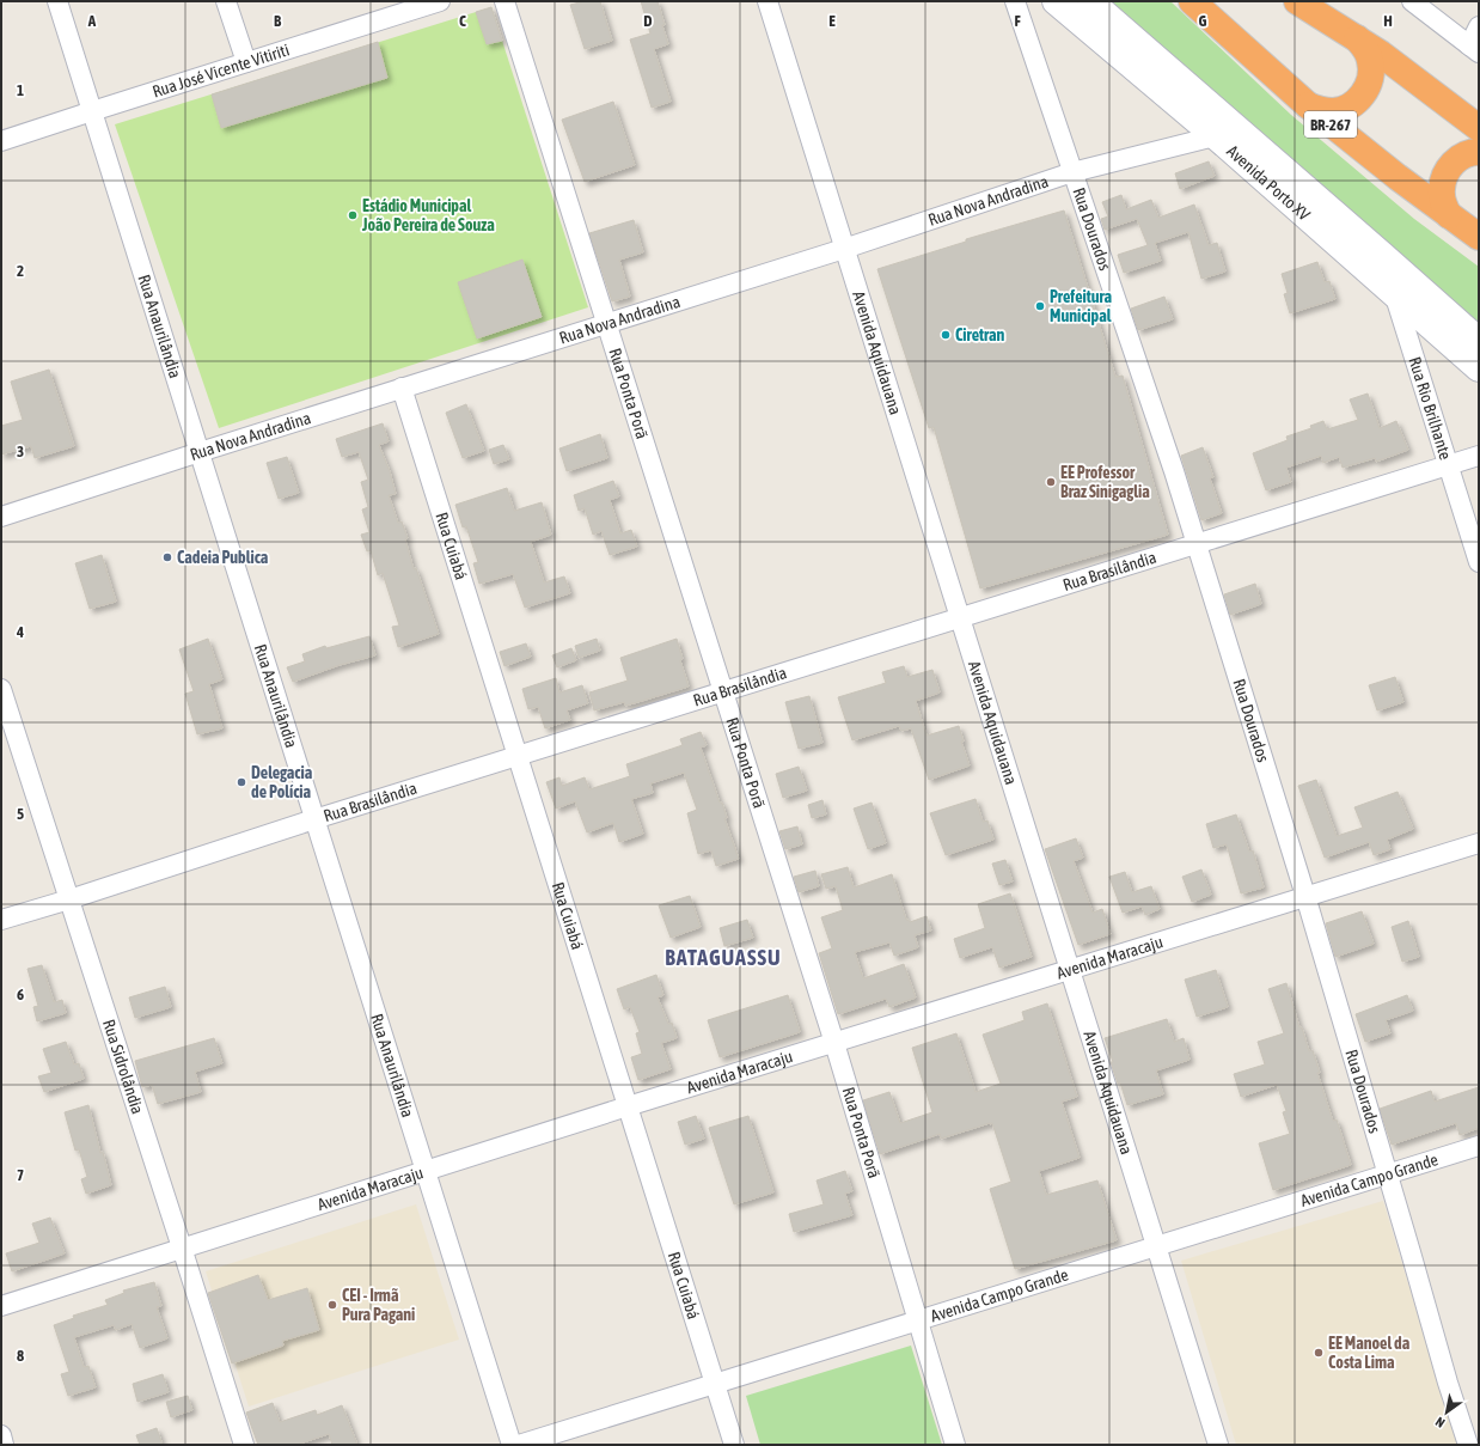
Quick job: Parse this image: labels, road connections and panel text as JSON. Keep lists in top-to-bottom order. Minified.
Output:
{"streets":{"highway":["BR-267"],"street":["Rua José Vicente Vitiriti","Avenida Porto XV","Rua Nova Andradina","Rua Dourados","Rua Anaurilândia","Avenida Aquidauana","Rua Ponta Porã","Rua Rio Brilhante","Rua Cuiabá","Rua Brasilândia","Avenida Maracaju","Rua Sidrolândia","Avenida Campo Grande"]},"crossings":[["Rua José Vicente Vitiriti","Rua Anaurilândia"],["Avenida Porto XV","Rua Nova Andradina"],["Avenida Porto XV","Rua Rio Brilhante"],["Rua Nova Andradina","Rua Dourados"],["Rua Nova Andradina","Rua Anaurilândia"],["Rua Nova Andradina","Avenida Aquidauana"],["Rua Nova Andradina","Rua Ponta Porã"],["Rua Nova Andradina","Rua Cuiabá"],["Rua Dourados","Rua Brasilândia"],["Rua Dourados","Avenida Maracaju"],["Rua Dourados","Avenida Campo Grande"],["Rua Anaurilândia","Rua Brasilândia"],["Rua Anaurilândia","Avenida Maracaju"],["Avenida Aquidauana","Rua Brasilândia"],["Avenida Aquidauana","Avenida Maracaju"],["Avenida Aquidauana","Avenida Campo Grande"],["Rua Ponta Porã","Rua Brasilândia"],["Rua Ponta Porã","Avenida Maracaju"],["Rua Ponta Porã","Avenida Campo Grande"],["Rua Rio Brilhante","Rua Brasilândia"],["Rua Cuiabá","Rua Brasilândia"],["Rua Cuiabá","Avenida Maracaju"],["Rua Cuiabá","Avenida Campo Grande"],["Rua Brasilândia","Rua Sidrolândia"],["Avenida Maracaju","Rua Sidrolândia"]],"districts":["BATAGUASSU"],"places":["Estádio Municipal João Pereira de Souza","Prefeitura Municipal","Ciretran","EE Professor Braz Sinigaglia","Cadeia Publica","Delegacia de Polícia","CEI - Irmã Pura Pagani","EE Manoel da Costa Lima"],"north":"bottom left","grid":{"columns":["A","B","C","D","E","F","G","H"],"rows":["1","2","3","4","5","6","7","8"]}}
